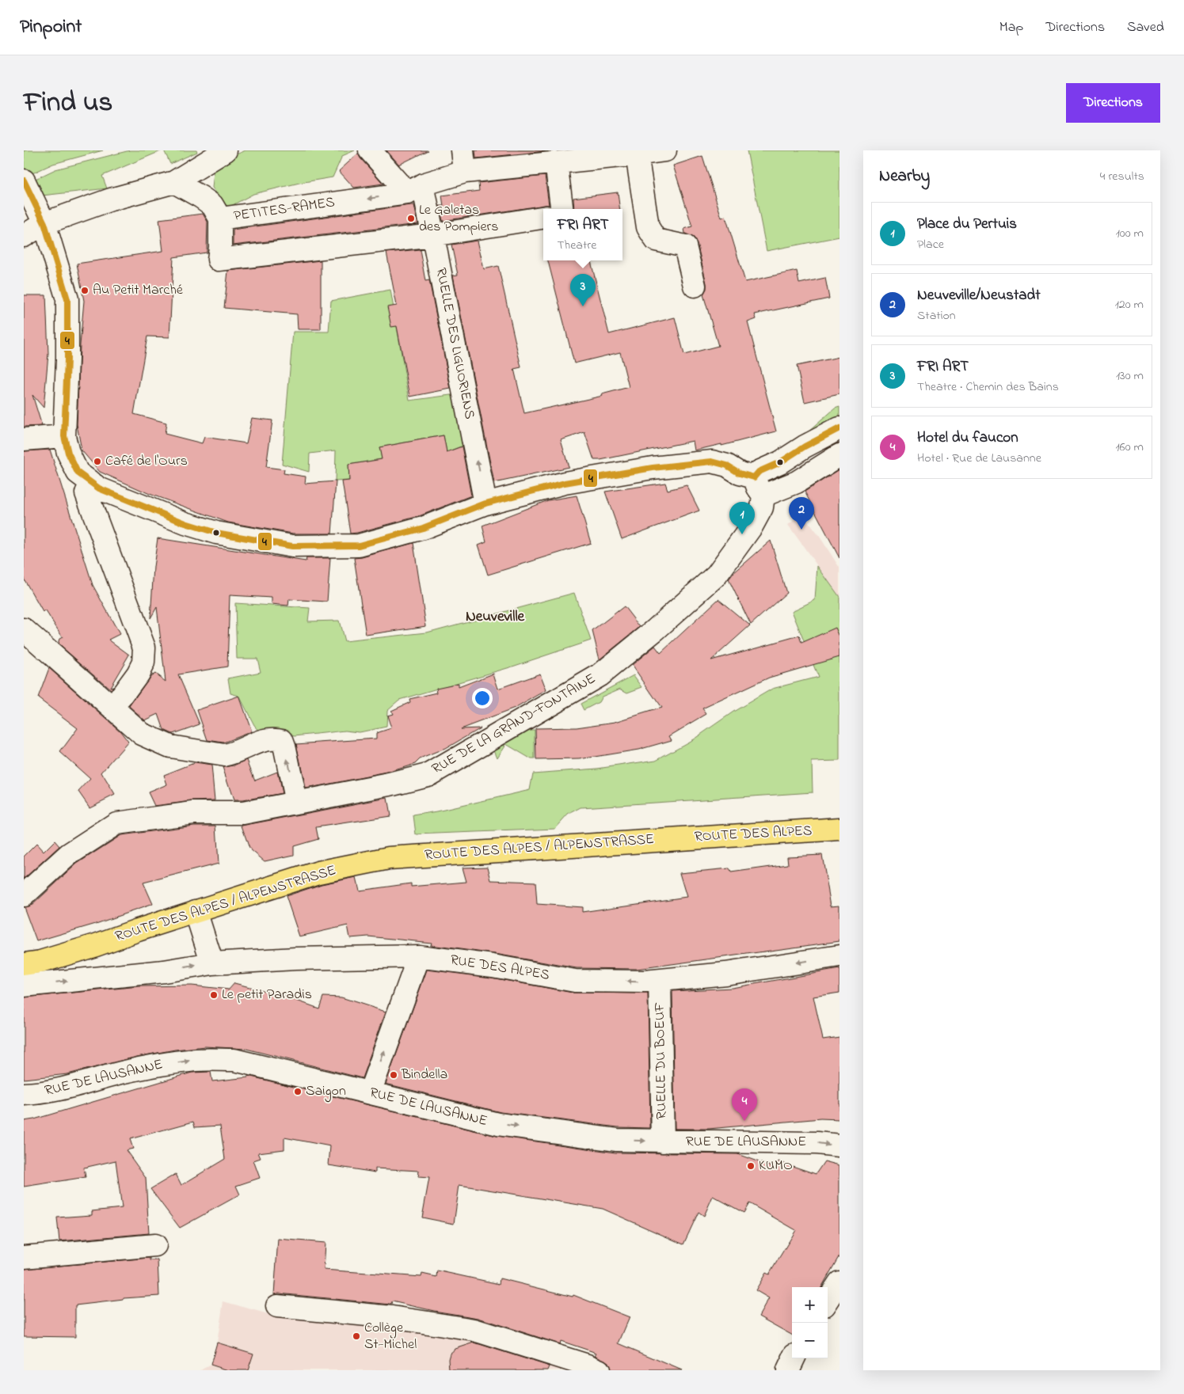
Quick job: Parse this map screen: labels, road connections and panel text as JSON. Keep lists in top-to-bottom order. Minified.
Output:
{"streets":{"main road":["ROUTE DES ALPES","ROUTE DES ALPES / ALPENSTRASSE"],"street":["PETITES-RAMES","RUELLE DES LIGUORIENS","RUE DE LA GRAND-FONTAINE","RUE DES ALPES","RUELLE DU BOEUF","RUE DE LAUSANNE"]},"crossings":[["PETITES-RAMES","RUELLE DES LIGUORIENS"],["ROUTE DES ALPES","ROUTE DES ALPES / ALPENSTRASSE"],["ROUTE DES ALPES / ALPENSTRASSE","RUE DES ALPES"],["RUE DES ALPES","RUELLE DU BOEUF"],["RUELLE DU BOEUF","RUE DE LAUSANNE"]],"one_way":["PETITES-RAMES","RUELLE DES LIGUORIENS","RUE DE LAUSANNE"],"districts":["Neuveville"],"places":["Le Galetas des Pompiers","Au Petit Marché","Café de l'Ours","Le petit Paradis","Bindella","Saigon","KUMO","Collège St-Michel"],"lines":["transit line 4"],"page":{"header":"Pinpoint","nav":["Map","Directions","Saved"],"title":"Find us","buttons":"Directions","heading":["Nearby","4 results"],"list":[{"mark":"1","name":"Place du Pertuis","note":"Place","value":"100 m"},{"mark":"2","name":"Neuveville/Neustadt","note":"Station","value":"120 m"},{"mark":"3","name":"FRI ART","note":"Theatre · Chemin des Bains","value":"130 m"},{"mark":"4","name":"Hotel du faucon","note":"Hotel · Rue de Lausanne","value":"160 m"}],"popup":["FRI ART","Theatre"],"pins":["3","2","1","4"],"map_buttons":["+","−"]}}
